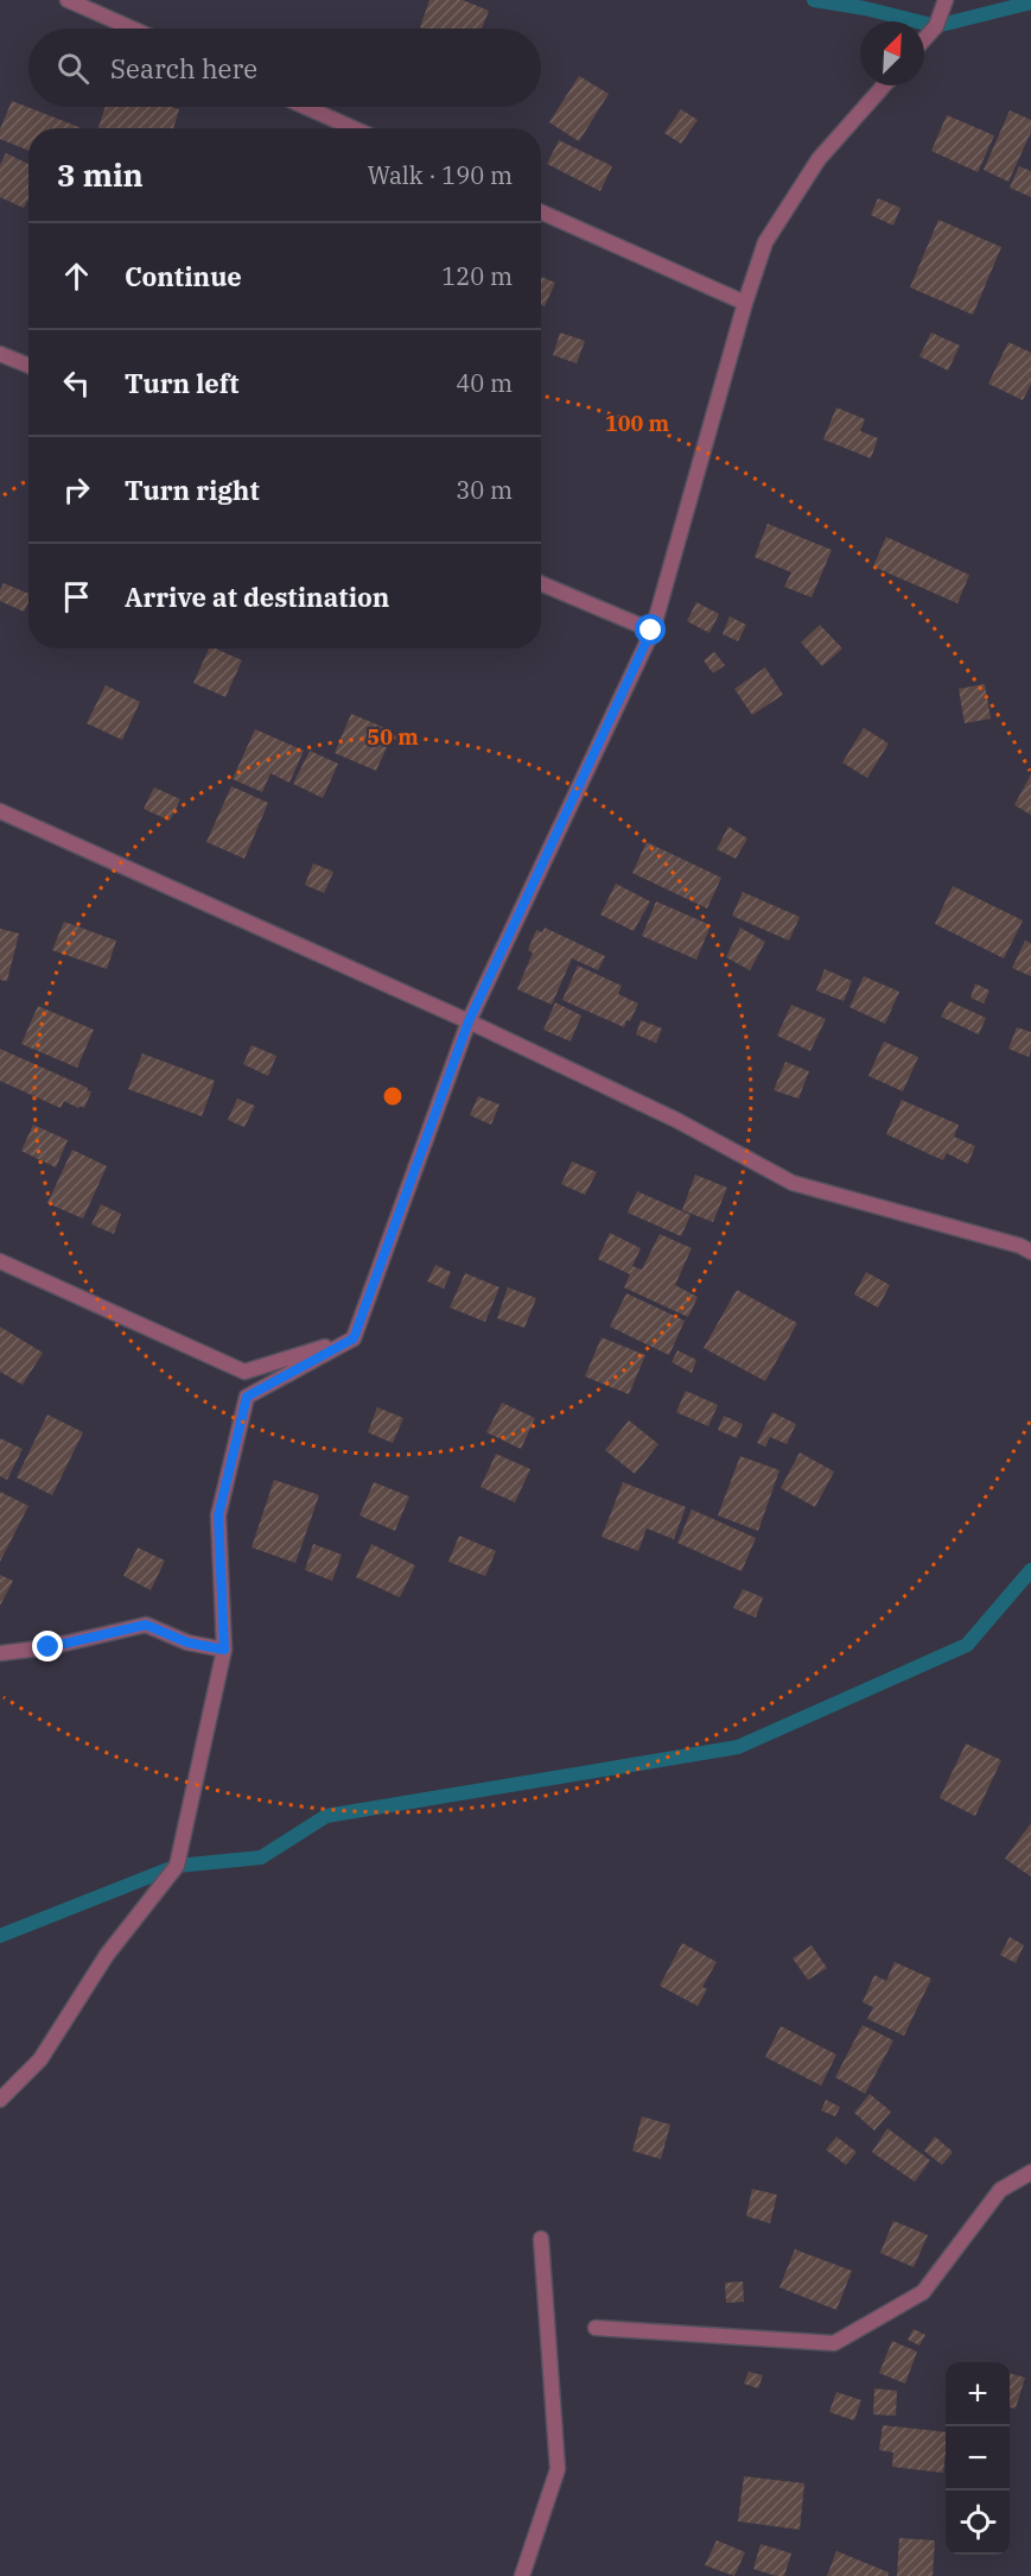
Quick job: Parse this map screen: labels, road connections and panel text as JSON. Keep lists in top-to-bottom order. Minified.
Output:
{"north":"top right","page":{"search":"Search here","heading":["3 min","Walk · 190 m"],"list":[["Continue","120 m"],["Turn left","40 m"],["Turn right","30 m"],"Arrive at destination"],"map_buttons":["+","−"]},"rings":["100 m","50 m"]}
